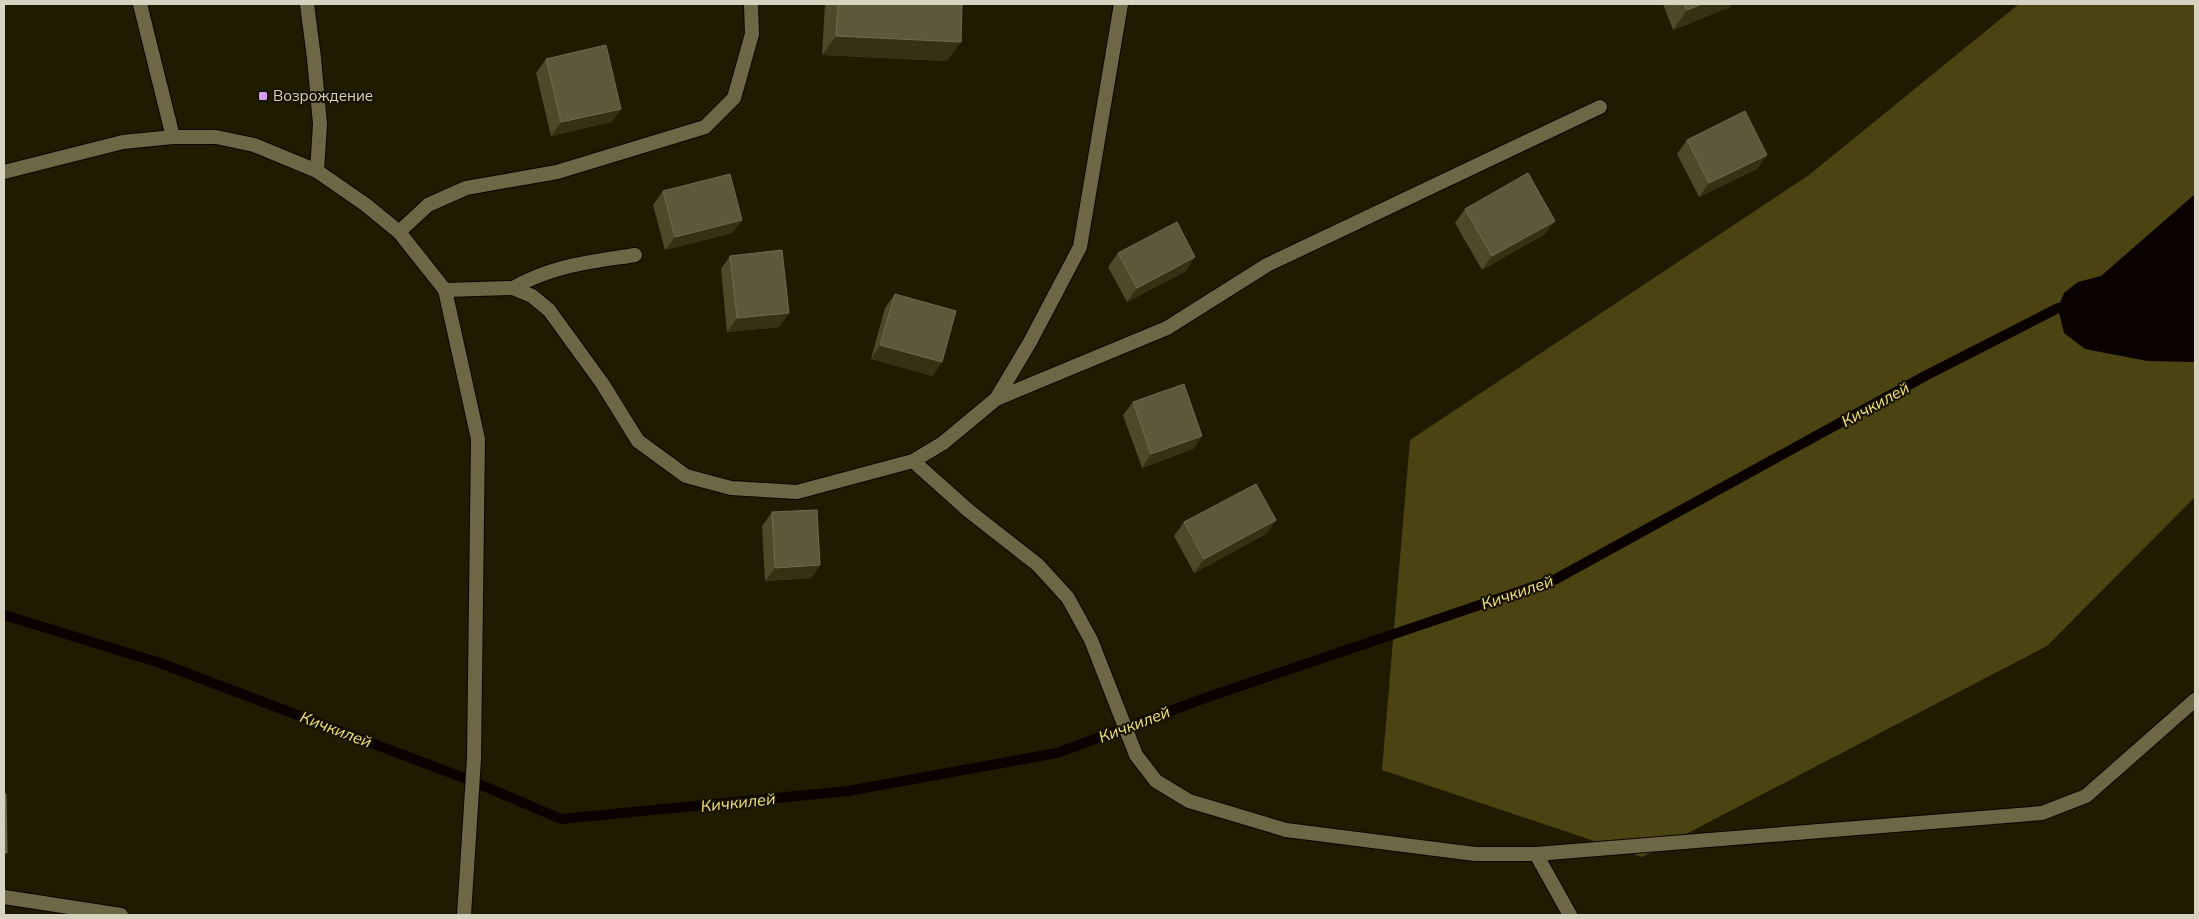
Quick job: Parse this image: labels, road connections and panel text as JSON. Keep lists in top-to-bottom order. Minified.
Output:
{"water":["Кичкилей"],"places":{"transit":["Возрождение"]}}
